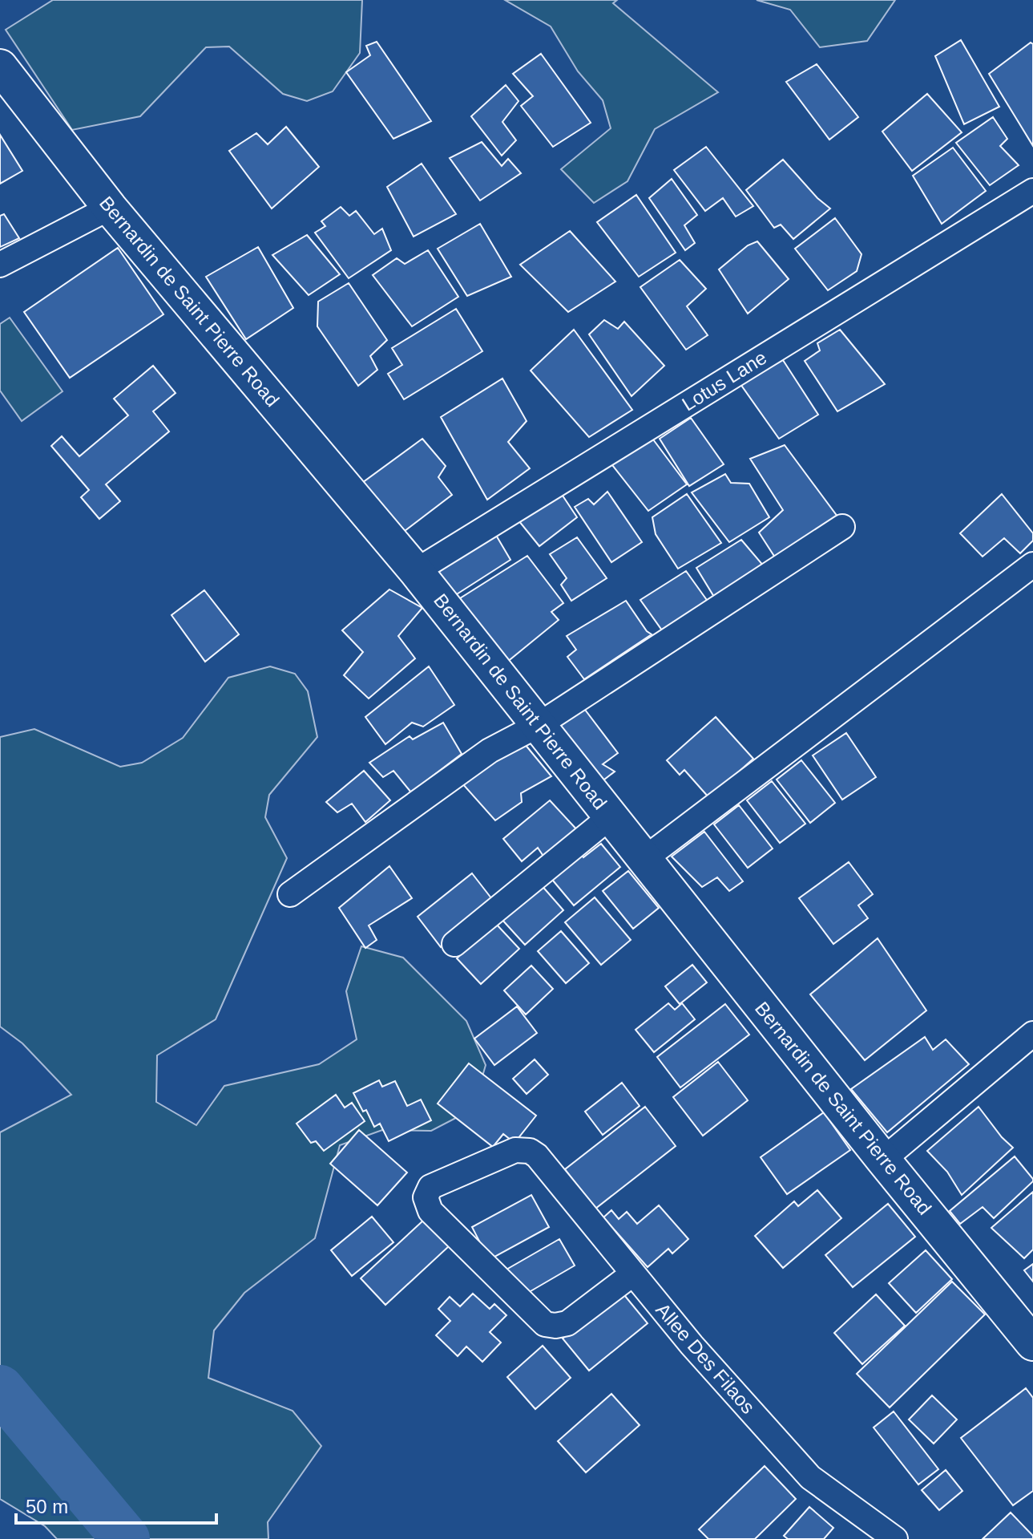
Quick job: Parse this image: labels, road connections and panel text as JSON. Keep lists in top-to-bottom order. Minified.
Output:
{"streets":{"main road":["Bernardin de Saint Pierre Road"],"street":["Lotus Lane","Allee Des Filaos"]},"crossings":[["Bernardin de Saint Pierre Road","Lotus Lane"]],"scale_bar":"50 m"}
